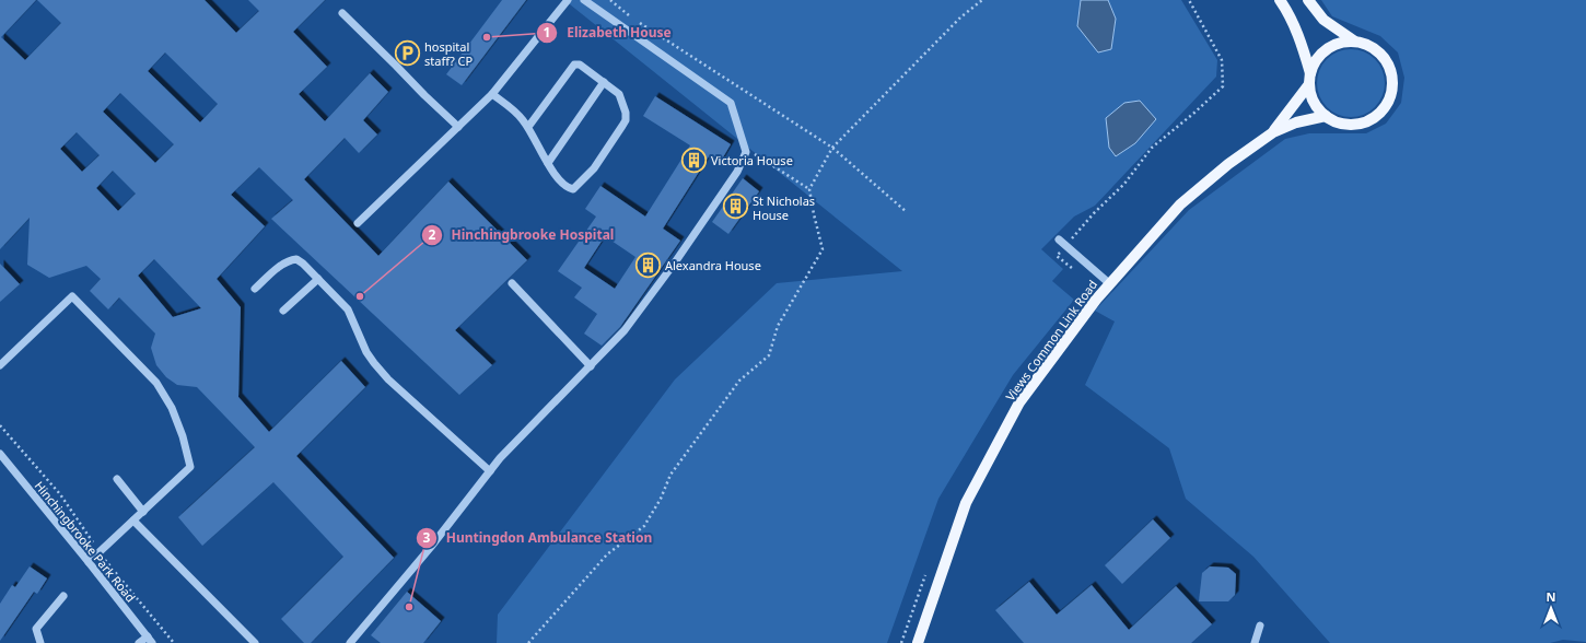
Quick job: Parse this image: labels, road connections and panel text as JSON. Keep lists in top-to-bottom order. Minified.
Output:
{"streets":{"main road":["Views Common Link Road"],"street":["Hinchingbrooke Park Road"]},"places":{"other":["Elizabeth House","Hinchingbrooke Hospital","Huntingdon Ambulance Station"],"parking":["hospital staff? CP"],"building":["Victoria House","St Nicholas House","Alexandra House"]},"north":"top"}
